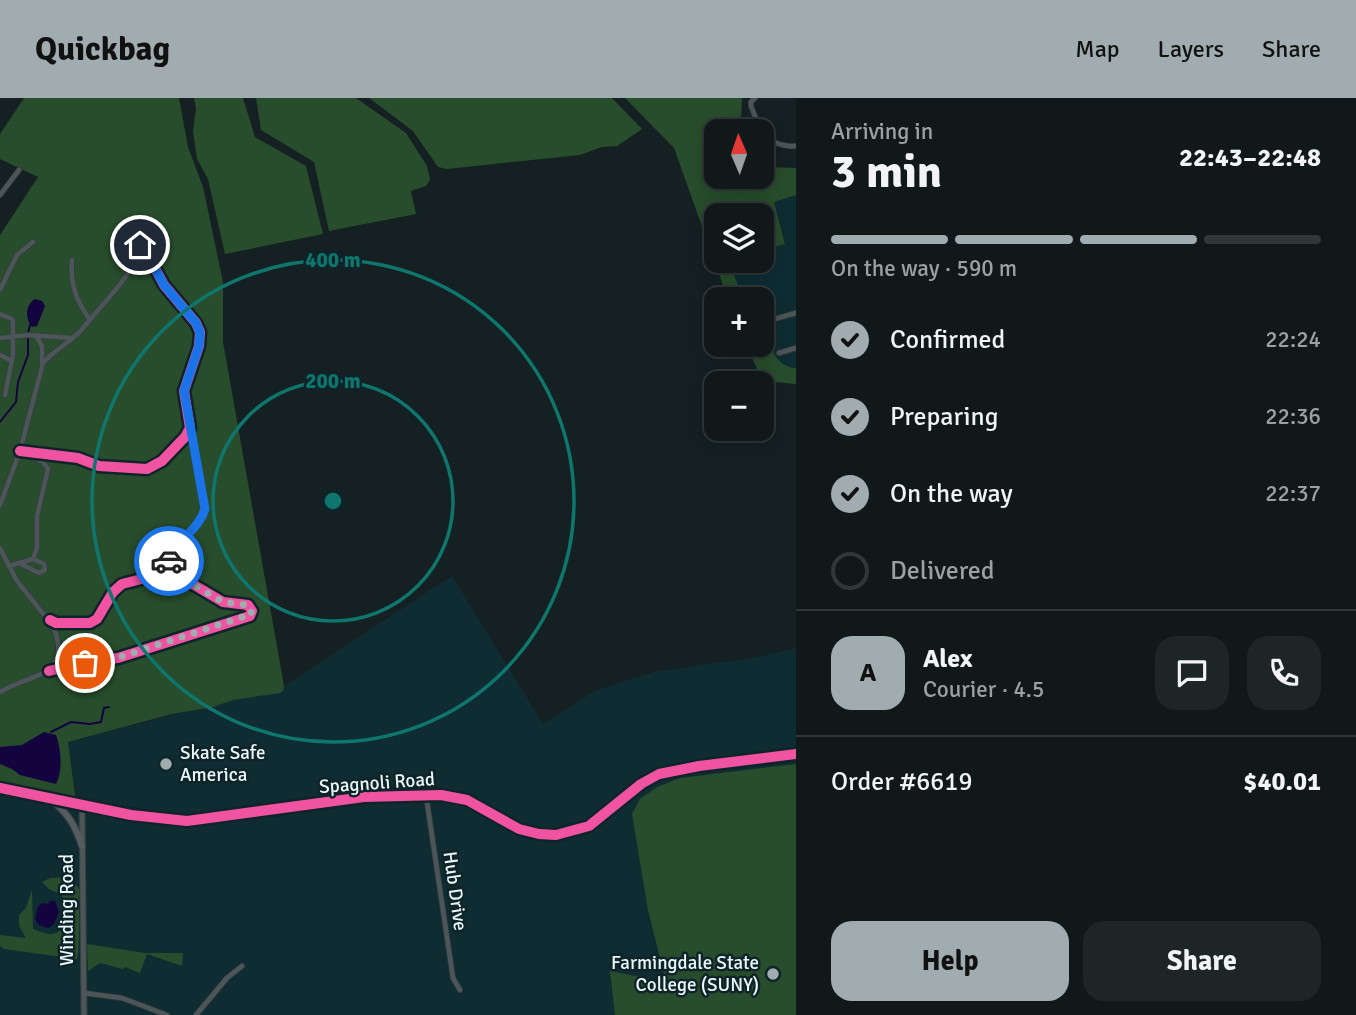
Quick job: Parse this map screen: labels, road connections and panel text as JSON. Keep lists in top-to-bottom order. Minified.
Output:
{"streets":{"main road":["Spagnoli Road"],"street":["Hub Drive","Winding Road"]},"crossings":[["Spagnoli Road","Hub Drive"],["Spagnoli Road","Winding Road"]],"places":["Skate Safe America","Farmingdale State College (SUNY)"],"north":"top","page":{"header":"Quickbag","nav":["Map","Layers","Share"],"heading":["3 min","Arriving in","22:43–22:48"],"panel":["Alex","Courier · 4.5","Order #6619","$40.01"],"map_buttons":["+","−"],"bar":"On the way · 590 m","list":[["Confirmed","22:24"],["Preparing","22:36"],["On the way","22:37"],"Delivered"],"round":"A","buttons":["Help","Share"]},"rings":["400 m","200 m"]}
